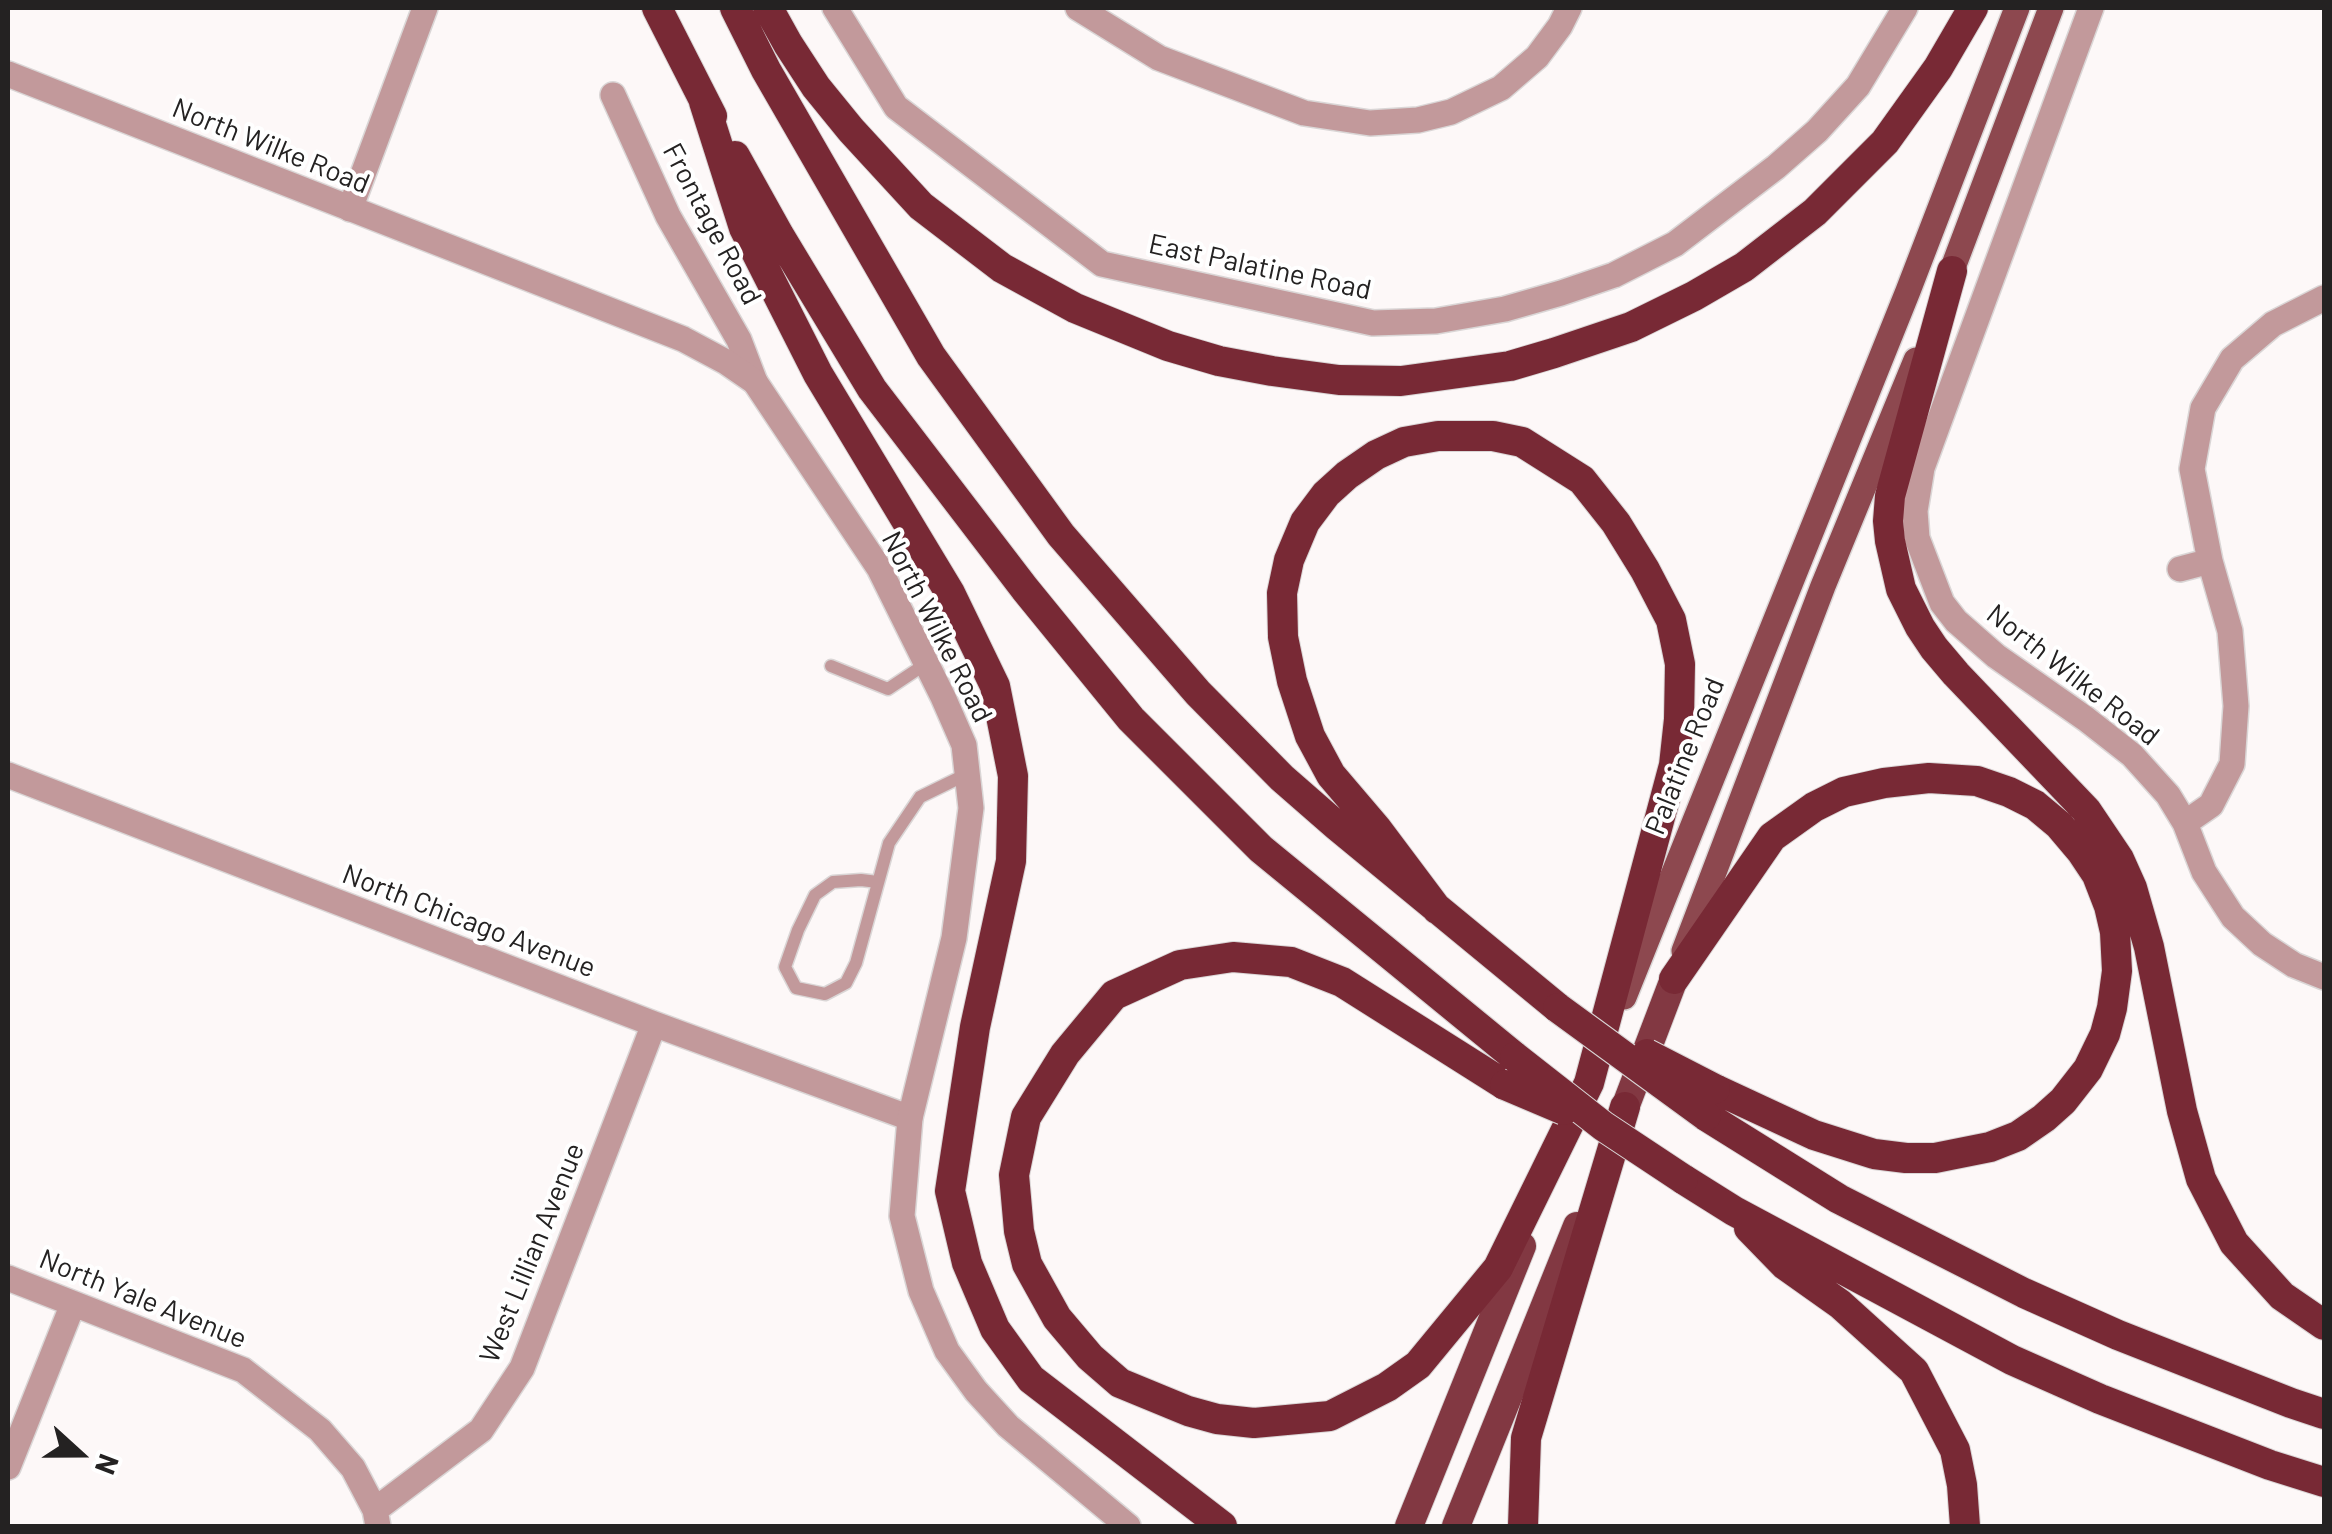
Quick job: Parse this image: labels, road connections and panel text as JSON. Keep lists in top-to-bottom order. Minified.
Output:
{"streets":{"highway":["Palatine Road"],"street":["North Wilke Road","Frontage Road","East Palatine Road","North Chicago Avenue","West Lillian Avenue","North Yale Avenue"]},"crossings":[["North Wilke Road","Frontage Road"],["North Wilke Road","North Chicago Avenue"],["North Chicago Avenue","West Lillian Avenue"],["West Lillian Avenue","North Yale Avenue"]],"north":"right"}
